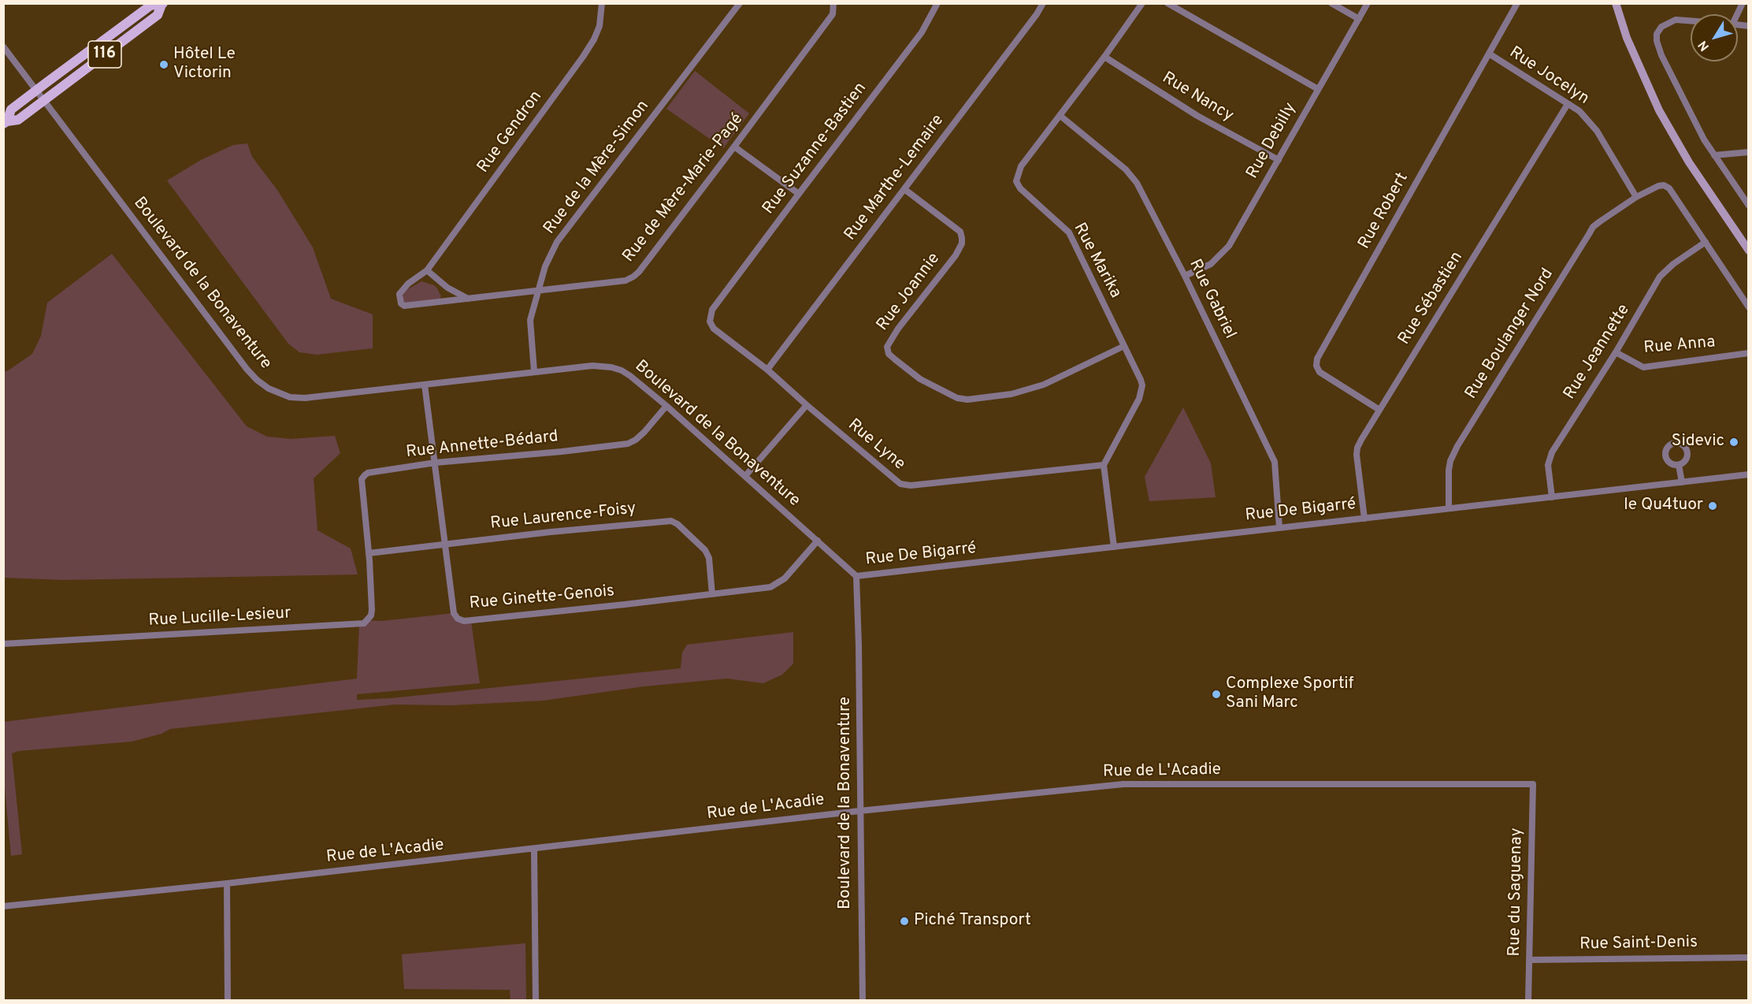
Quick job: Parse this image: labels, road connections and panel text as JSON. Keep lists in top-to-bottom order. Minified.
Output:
{"streets":{"main road":["116"],"street":["Rue Jocelyn","Rue Nancy","Rue Gendron","Rue Debilly","Rue Suzanne-Bastien","Rue de la Mère-Simon","Rue Marthe-Lemaire","Rue de Mère-Marie-Pagé","Rue Robert","Rue Marika","Boulevard de la Bonaventure","Rue Joannie","Rue Sébastien","Rue Gabriel","Rue Boulanger Nord","Rue Anna","Rue Jeannette","Rue Annette-Bédard","Rue Lyne","Rue De Bigarré","Rue Laurence-Foisy","Rue Ginette-Genois","Rue Lucille-Lesieur","Rue de L'Acadie","Rue du Saguenay","Rue Saint-Denis"]},"crossings":[["116","Boulevard de la Bonaventure"],["Rue Jocelyn","Rue Robert"],["Rue Jocelyn","Rue Sébastien"],["Rue Jocelyn","Rue Boulanger Nord"],["Rue Nancy","Rue Debilly"],["Rue Nancy","Rue Marika"],["Rue Gendron","Rue de Mère-Marie-Pagé"],["Rue Debilly","Rue Gabriel"],["Rue Suzanne-Bastien","Rue Lyne"],["Rue de la Mère-Simon","Rue de Mère-Marie-Pagé"],["Rue de la Mère-Simon","Boulevard de la Bonaventure"],["Rue Marthe-Lemaire","Rue Joannie"],["Rue Marthe-Lemaire","Rue Lyne"],["Rue Robert","Rue Sébastien"],["Rue Marika","Rue Joannie"],["Rue Marika","Rue Gabriel"],["Rue Marika","Rue Lyne"],["Boulevard de la Bonaventure","Rue Annette-Bédard"],["Boulevard de la Bonaventure","Rue De Bigarré"],["Boulevard de la Bonaventure","Rue Ginette-Genois"],["Boulevard de la Bonaventure","Rue de L'Acadie"],["Rue Sébastien","Rue De Bigarré"],["Rue Gabriel","Rue De Bigarré"],["Rue Boulanger Nord","Rue Jeannette"],["Rue Boulanger Nord","Rue De Bigarré"],["Rue Anna","Rue Jeannette"],["Rue Jeannette","Rue De Bigarré"],["Rue Annette-Bédard","Rue Laurence-Foisy"],["Rue Annette-Bédard","Rue Ginette-Genois"],["Rue Annette-Bédard","Rue Lucille-Lesieur"],["Rue Laurence-Foisy","Rue Ginette-Genois"],["Rue Laurence-Foisy","Rue Lucille-Lesieur"],["Rue de L'Acadie","Rue du Saguenay"],["Rue du Saguenay","Rue Saint-Denis"]],"places":["Hôtel Le Victorin","Sidevic","le Qu4tuor","Complexe Sportif Sani Marc","Piché Transport"],"north":"bottom left"}
